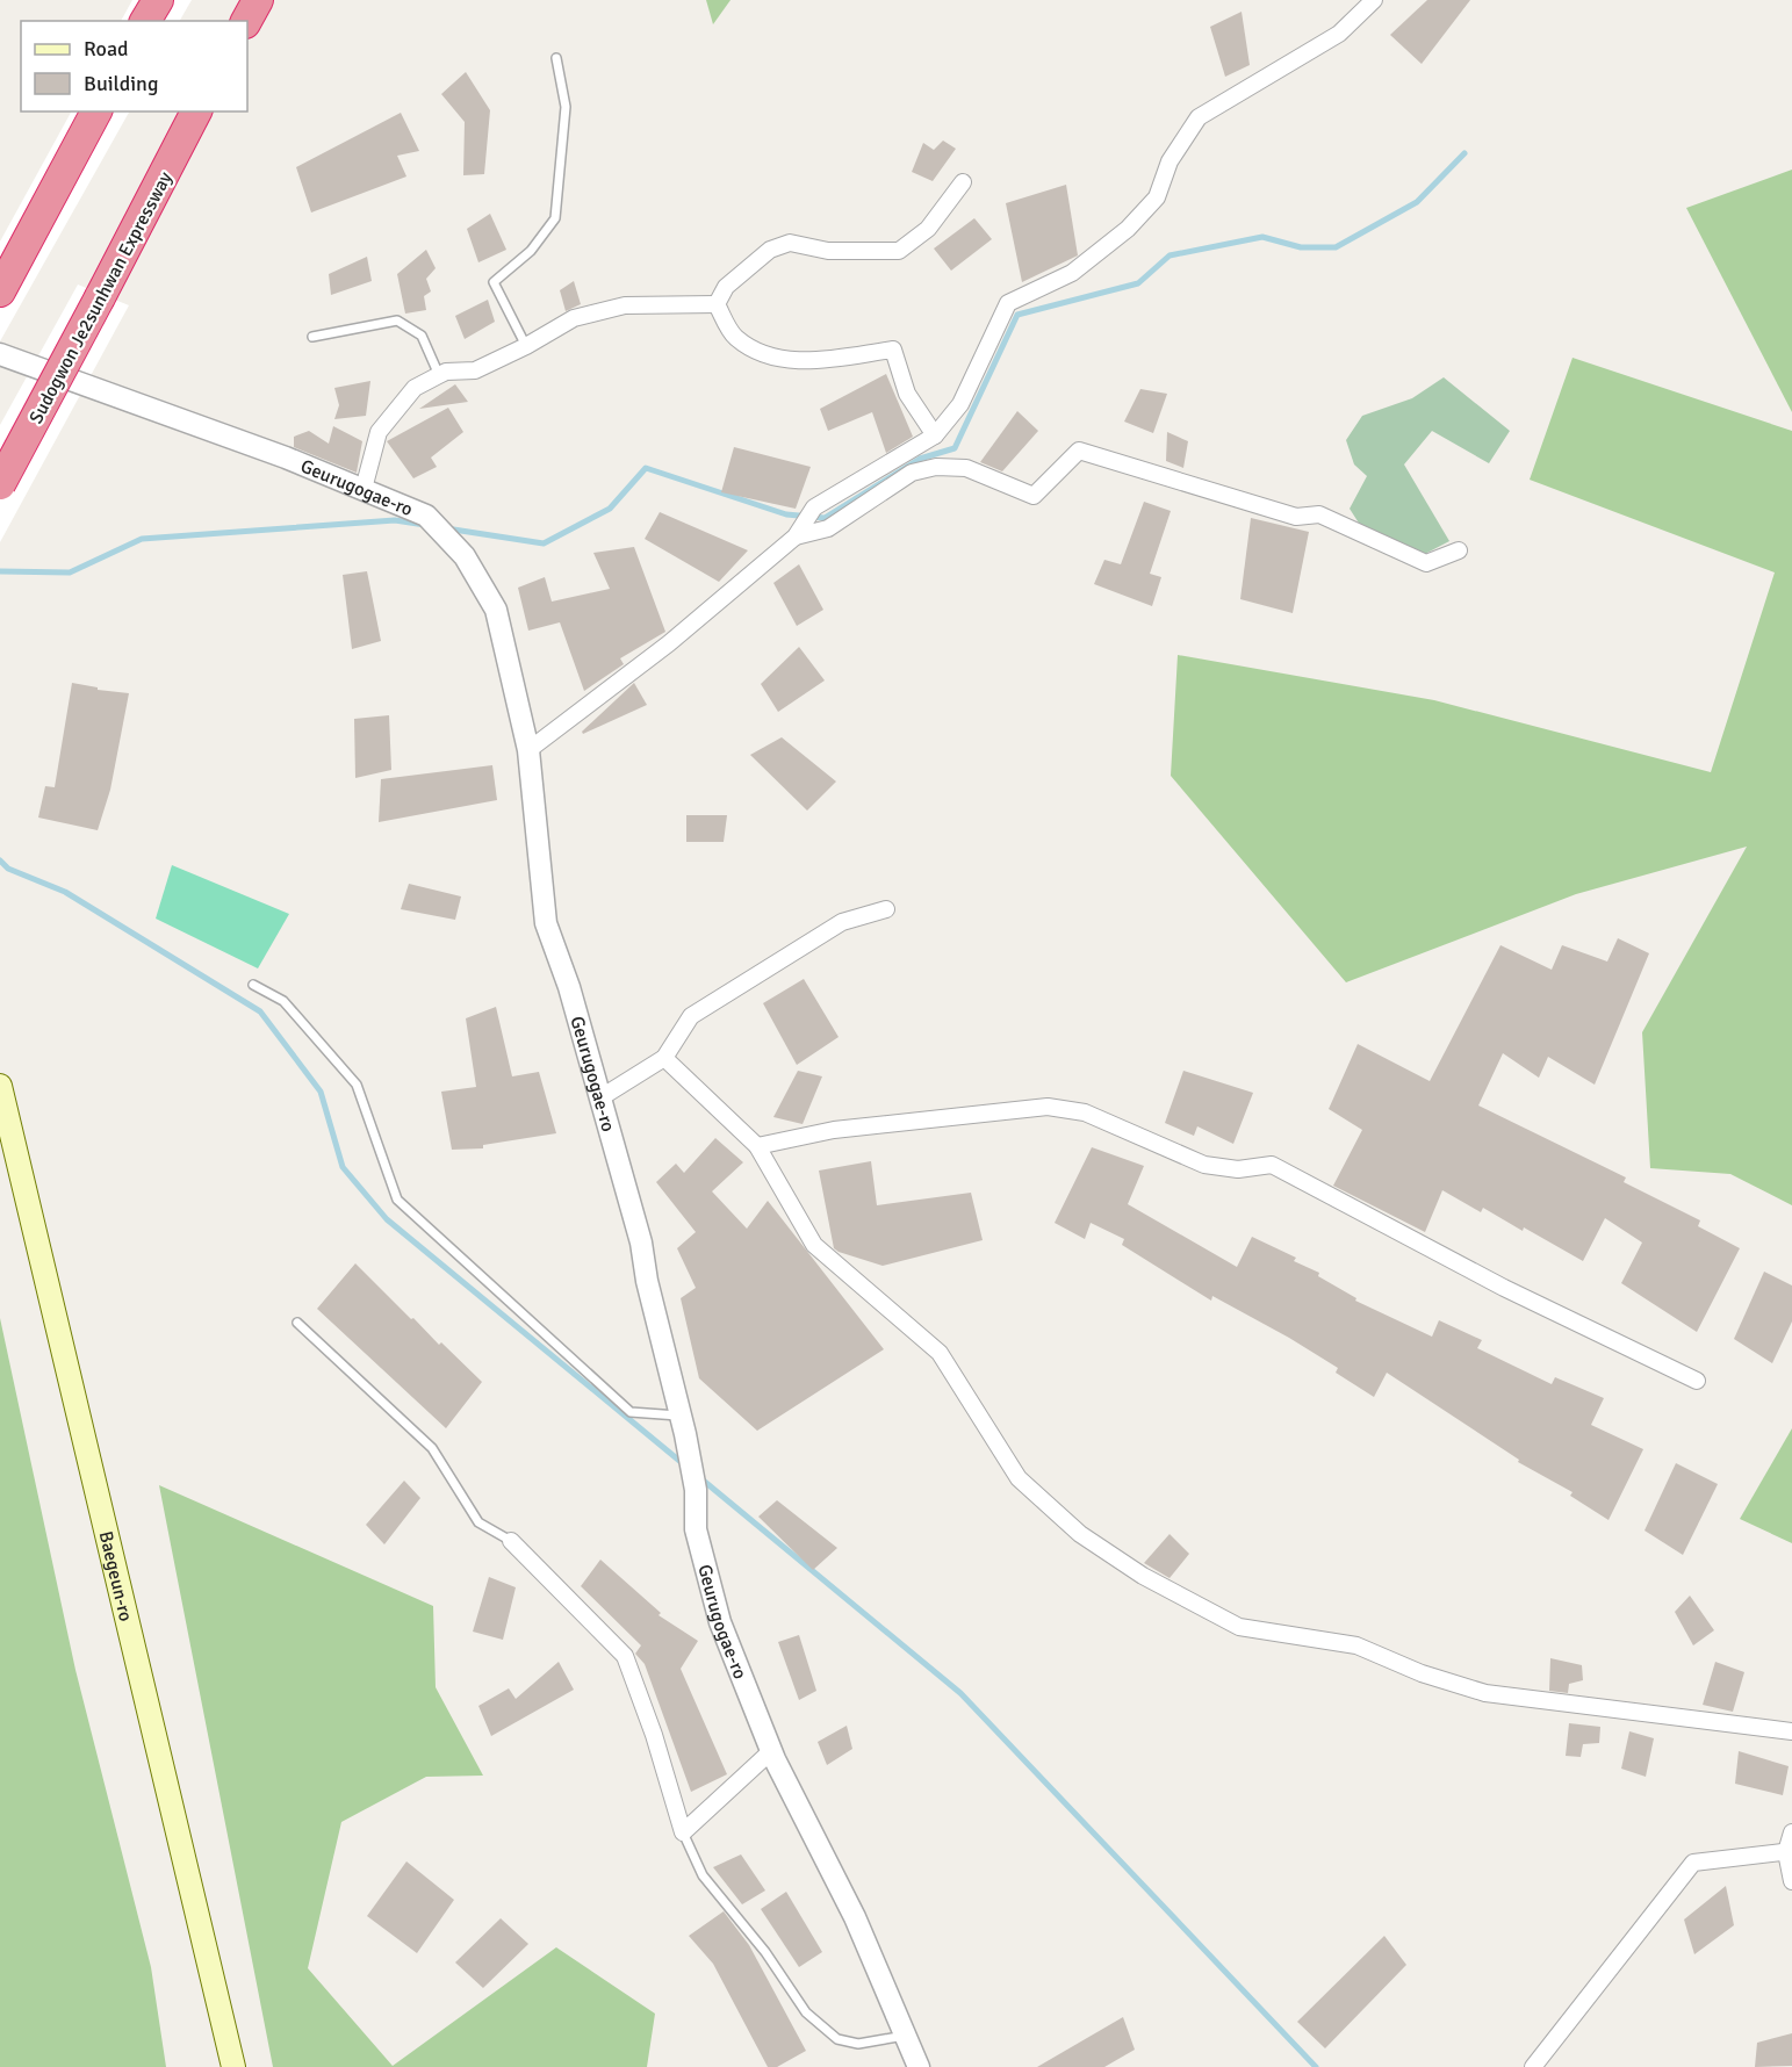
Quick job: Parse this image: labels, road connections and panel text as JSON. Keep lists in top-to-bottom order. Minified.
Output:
{"streets":{"highway":["Sudogwon Je2sunhwan Expressway"],"main road":["Baegeun-ro"],"street":["Geurugogae-ro"]},"legend":["Road","Building"]}
